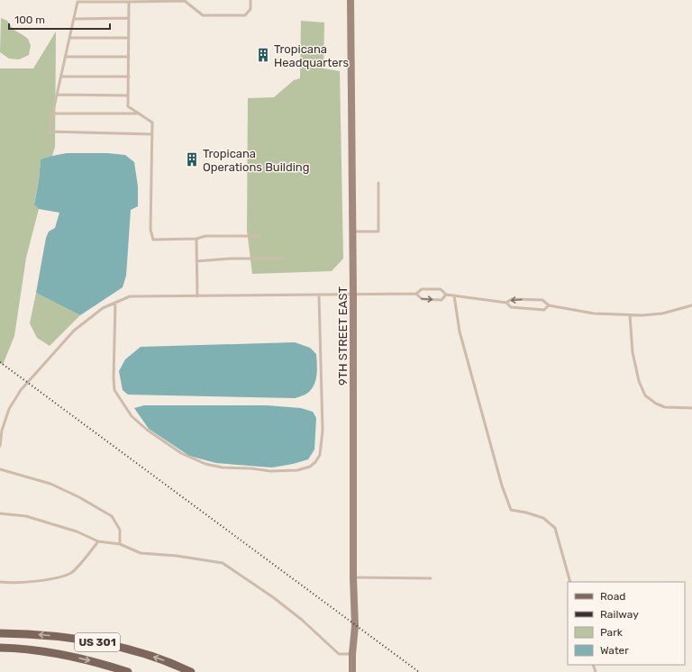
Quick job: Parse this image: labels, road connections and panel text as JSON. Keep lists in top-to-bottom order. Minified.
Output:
{"streets":{"main road":["US 301"],"street":["9TH STREET EAST"]},"places":{"building":["Tropicana Headquarters","Tropicana Operations Building"]},"legend":["Road","Railway","Park","Water"],"scale_bar":"100 m"}
